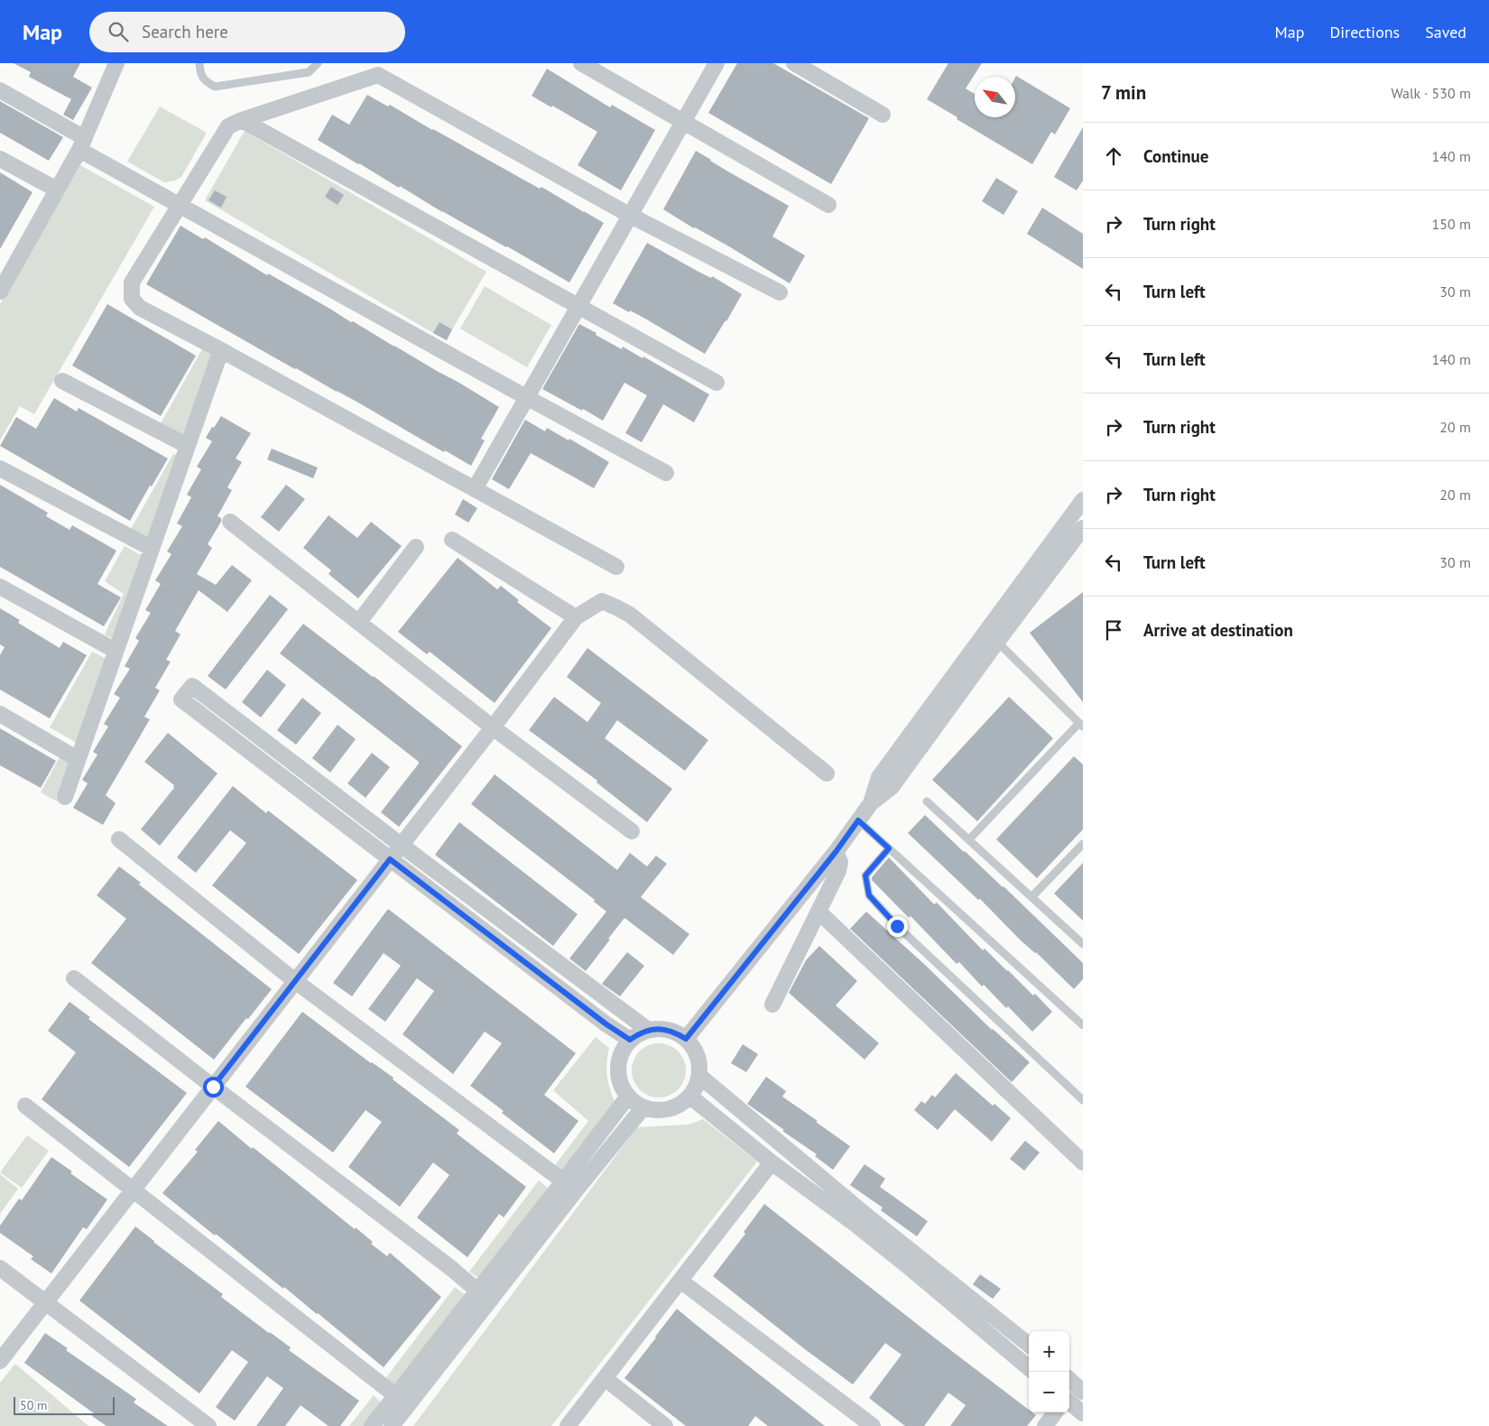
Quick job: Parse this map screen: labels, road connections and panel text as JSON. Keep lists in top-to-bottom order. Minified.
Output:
{"scale_bar":"50 m","north":"top left","page":{"header":"Map","search":"Search here","nav":["Map","Directions","Saved"],"heading":["7 min","Walk · 530 m"],"list":[["Continue","140 m"],["Turn right","150 m"],["Turn left","30 m"],["Turn left","140 m"],["Turn right","20 m"],["Turn right","20 m"],["Turn left","30 m"],"Arrive at destination"],"map_buttons":["+","−"],"scale":"50 m"}}
